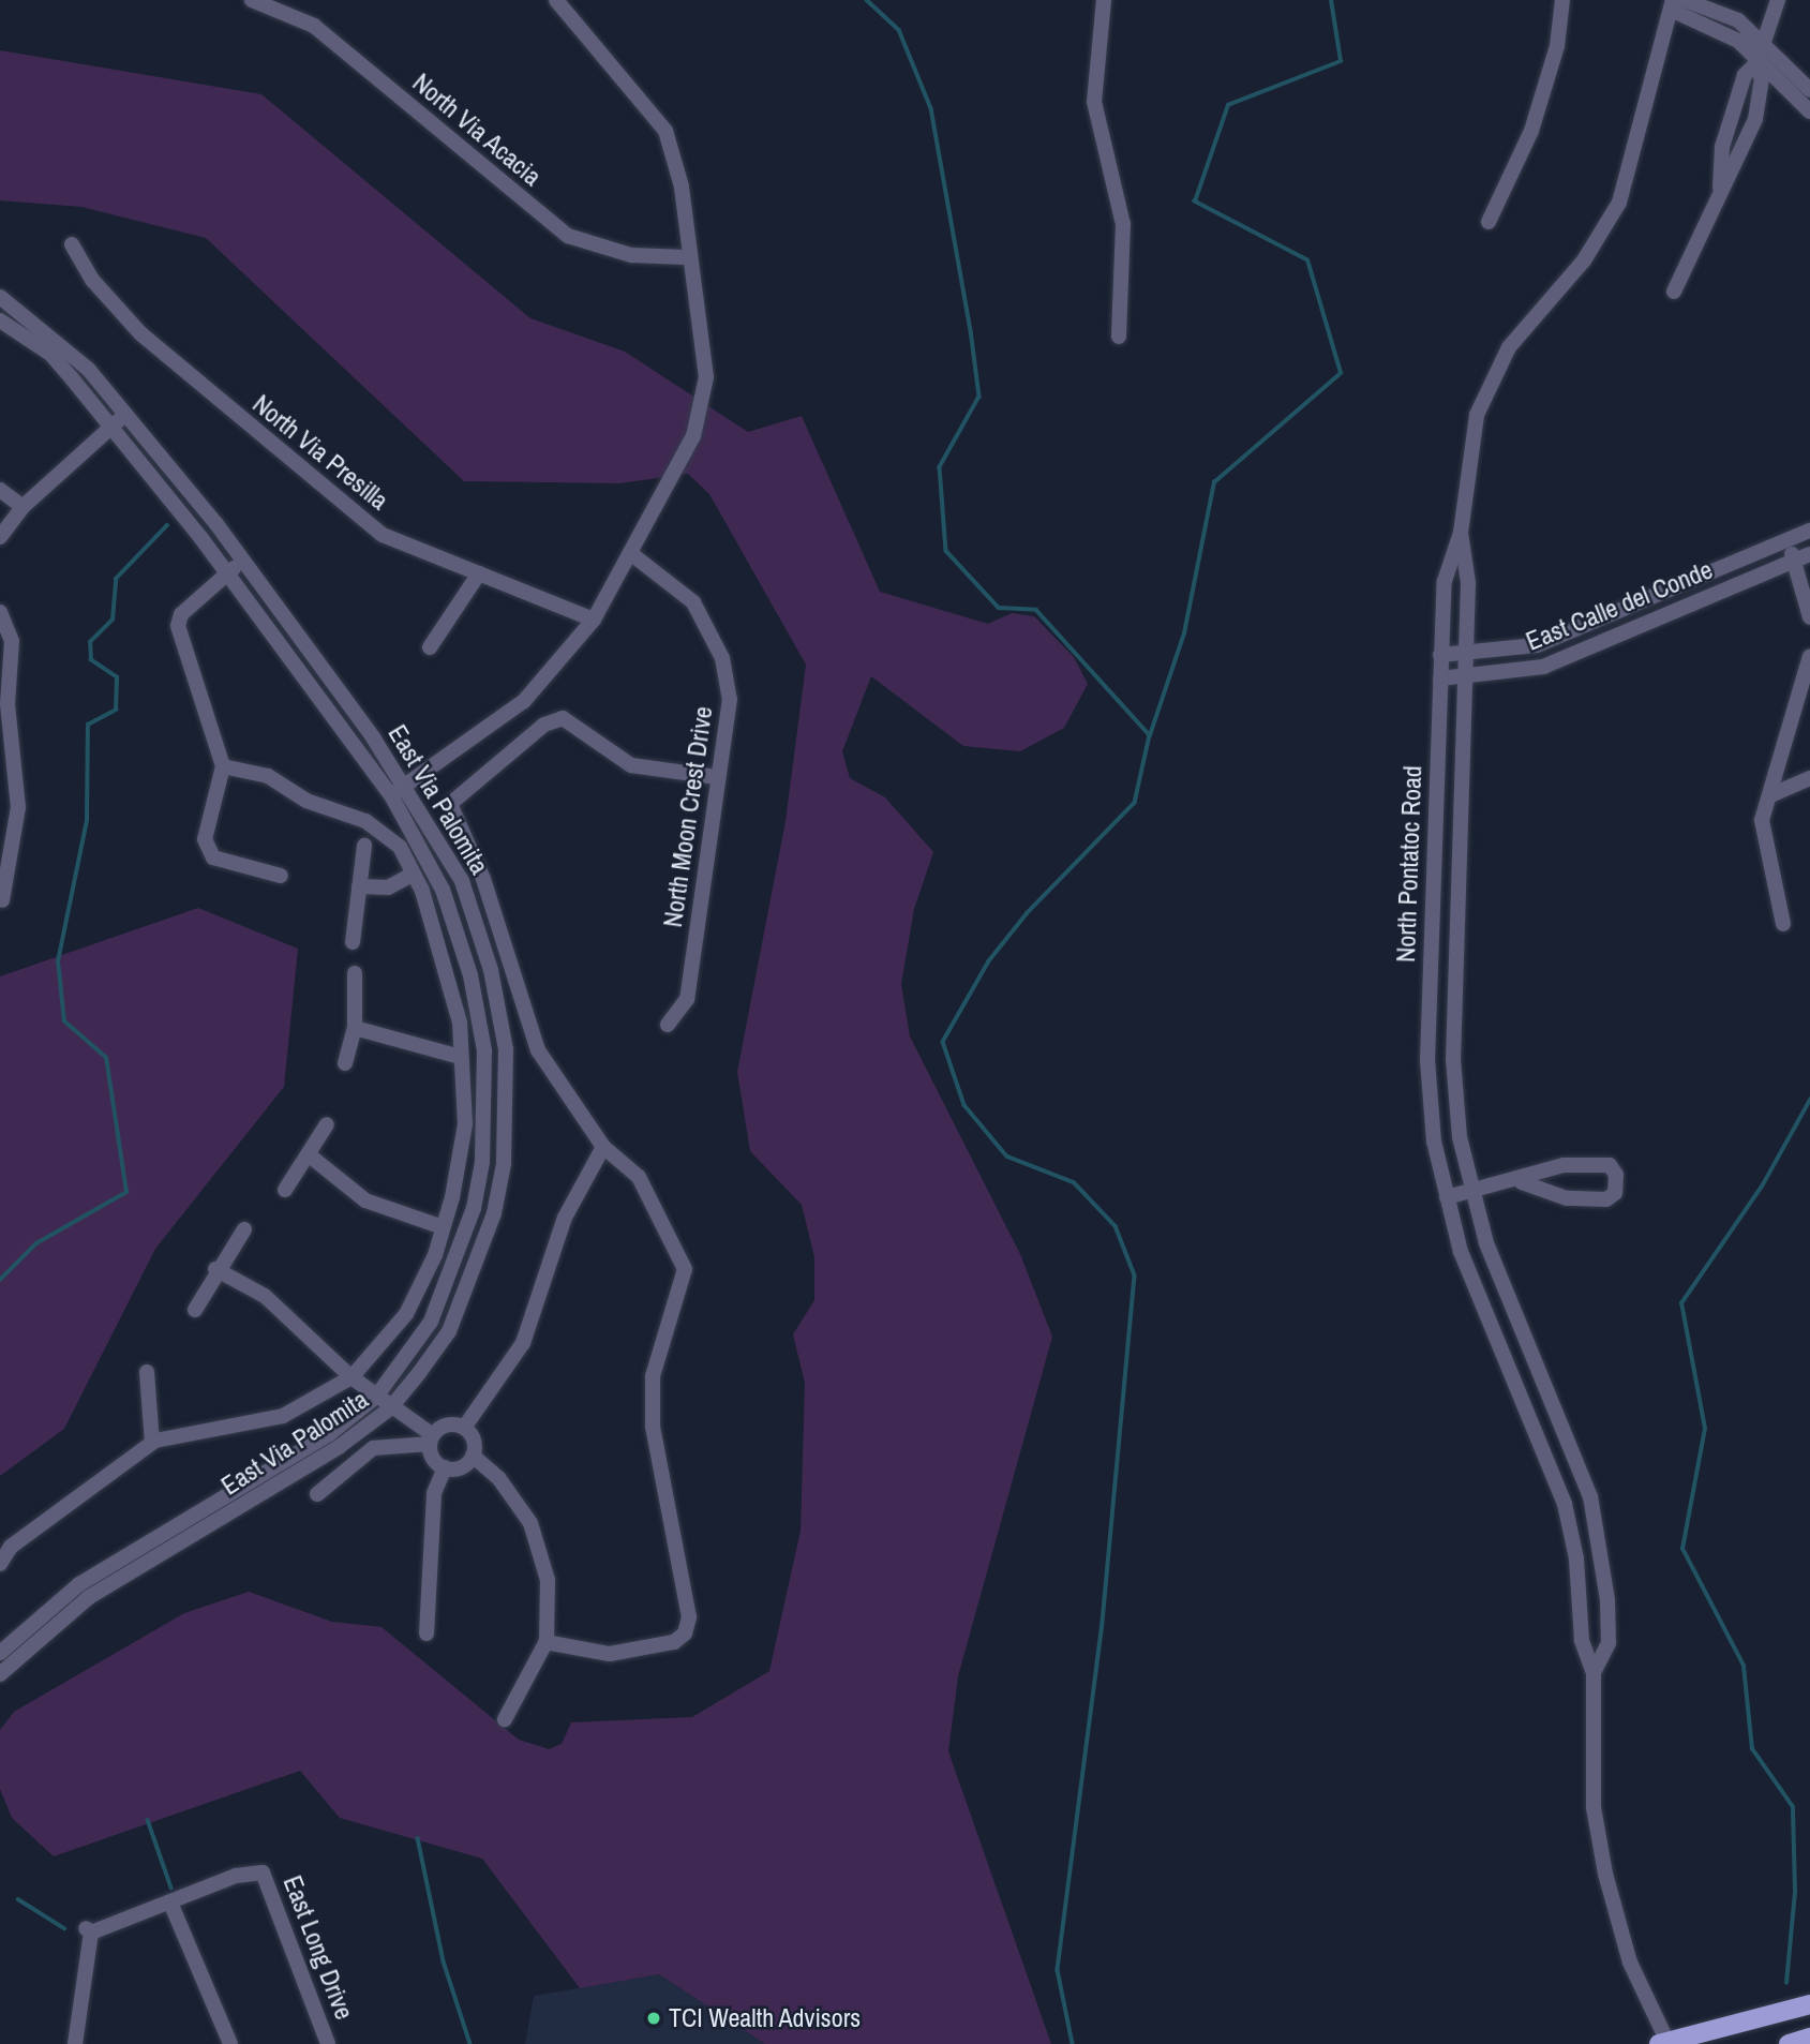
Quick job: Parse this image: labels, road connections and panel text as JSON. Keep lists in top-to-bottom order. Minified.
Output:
{"streets":{"street":["North Via Acacia","North Via Presilla","East Calle del Conde","East Via Palomita","North Moon Crest Drive","North Pontatoc Road","East Long Drive"]},"crossings":[["East Calle del Conde","North Pontatoc Road"]],"places":["TCI Wealth Advisors"]}
